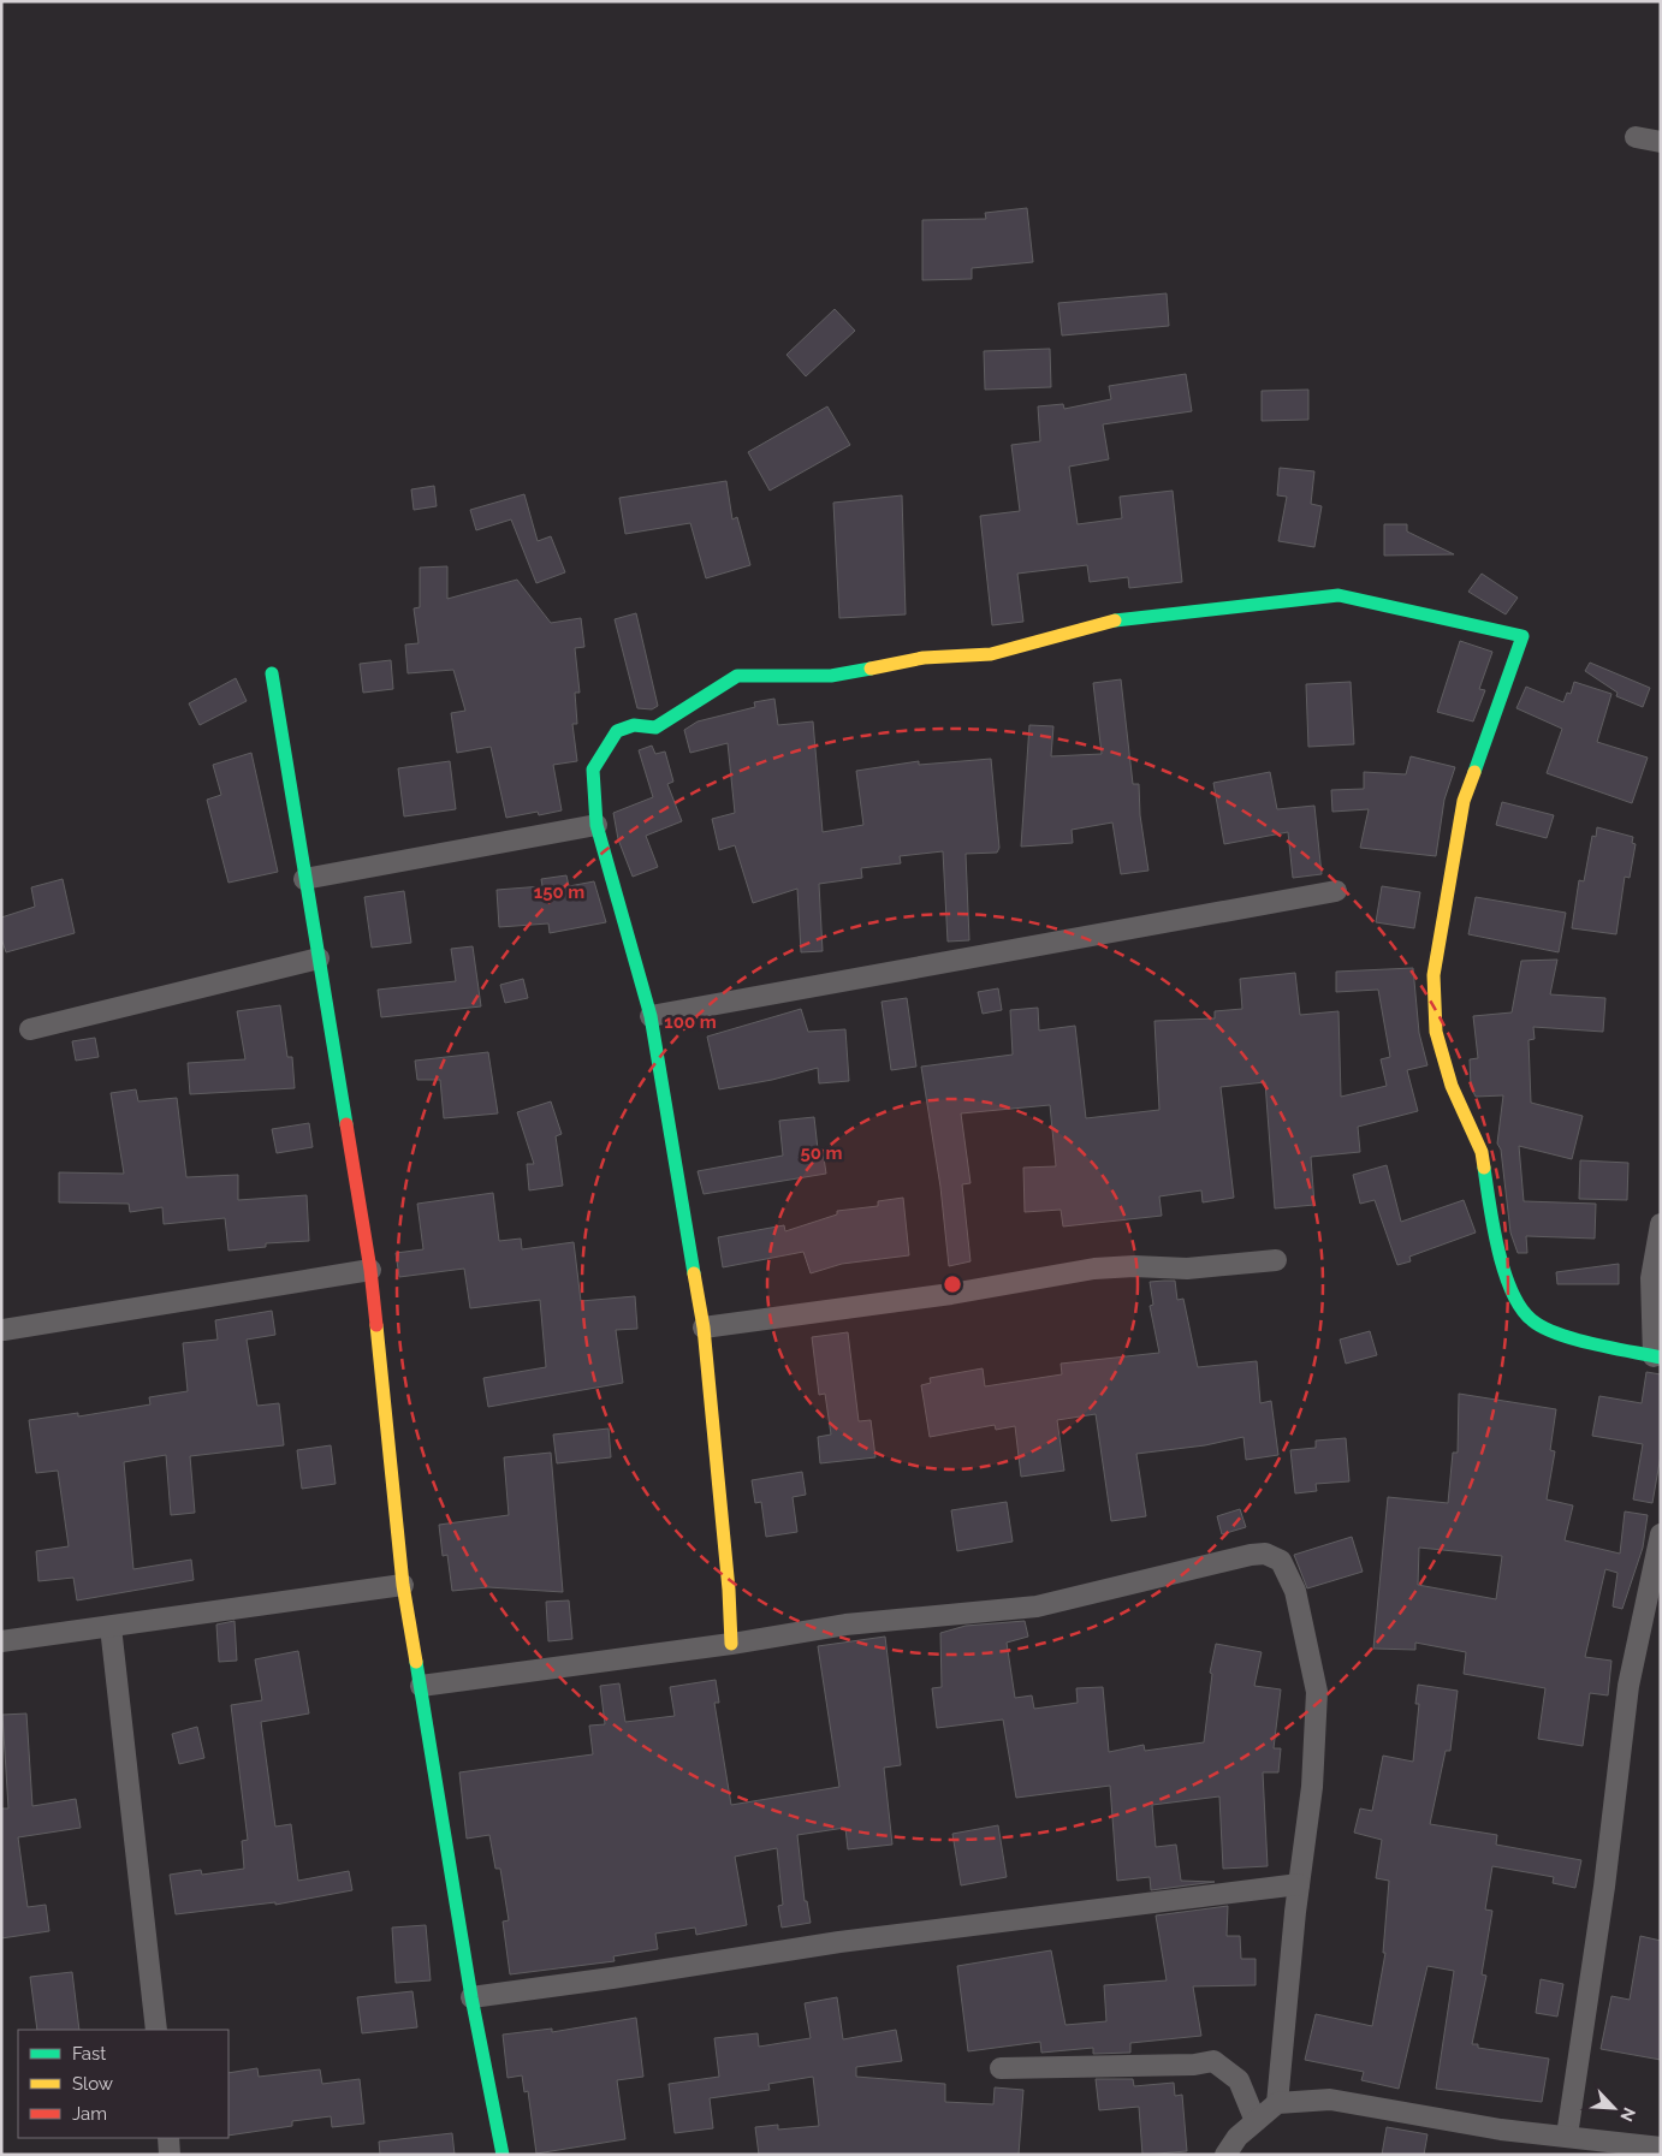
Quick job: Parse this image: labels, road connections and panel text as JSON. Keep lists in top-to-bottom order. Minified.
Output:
{"legend":["Fast","Slow","Jam"],"north":"bottom right","rings":["150 m","100 m","50 m"]}
